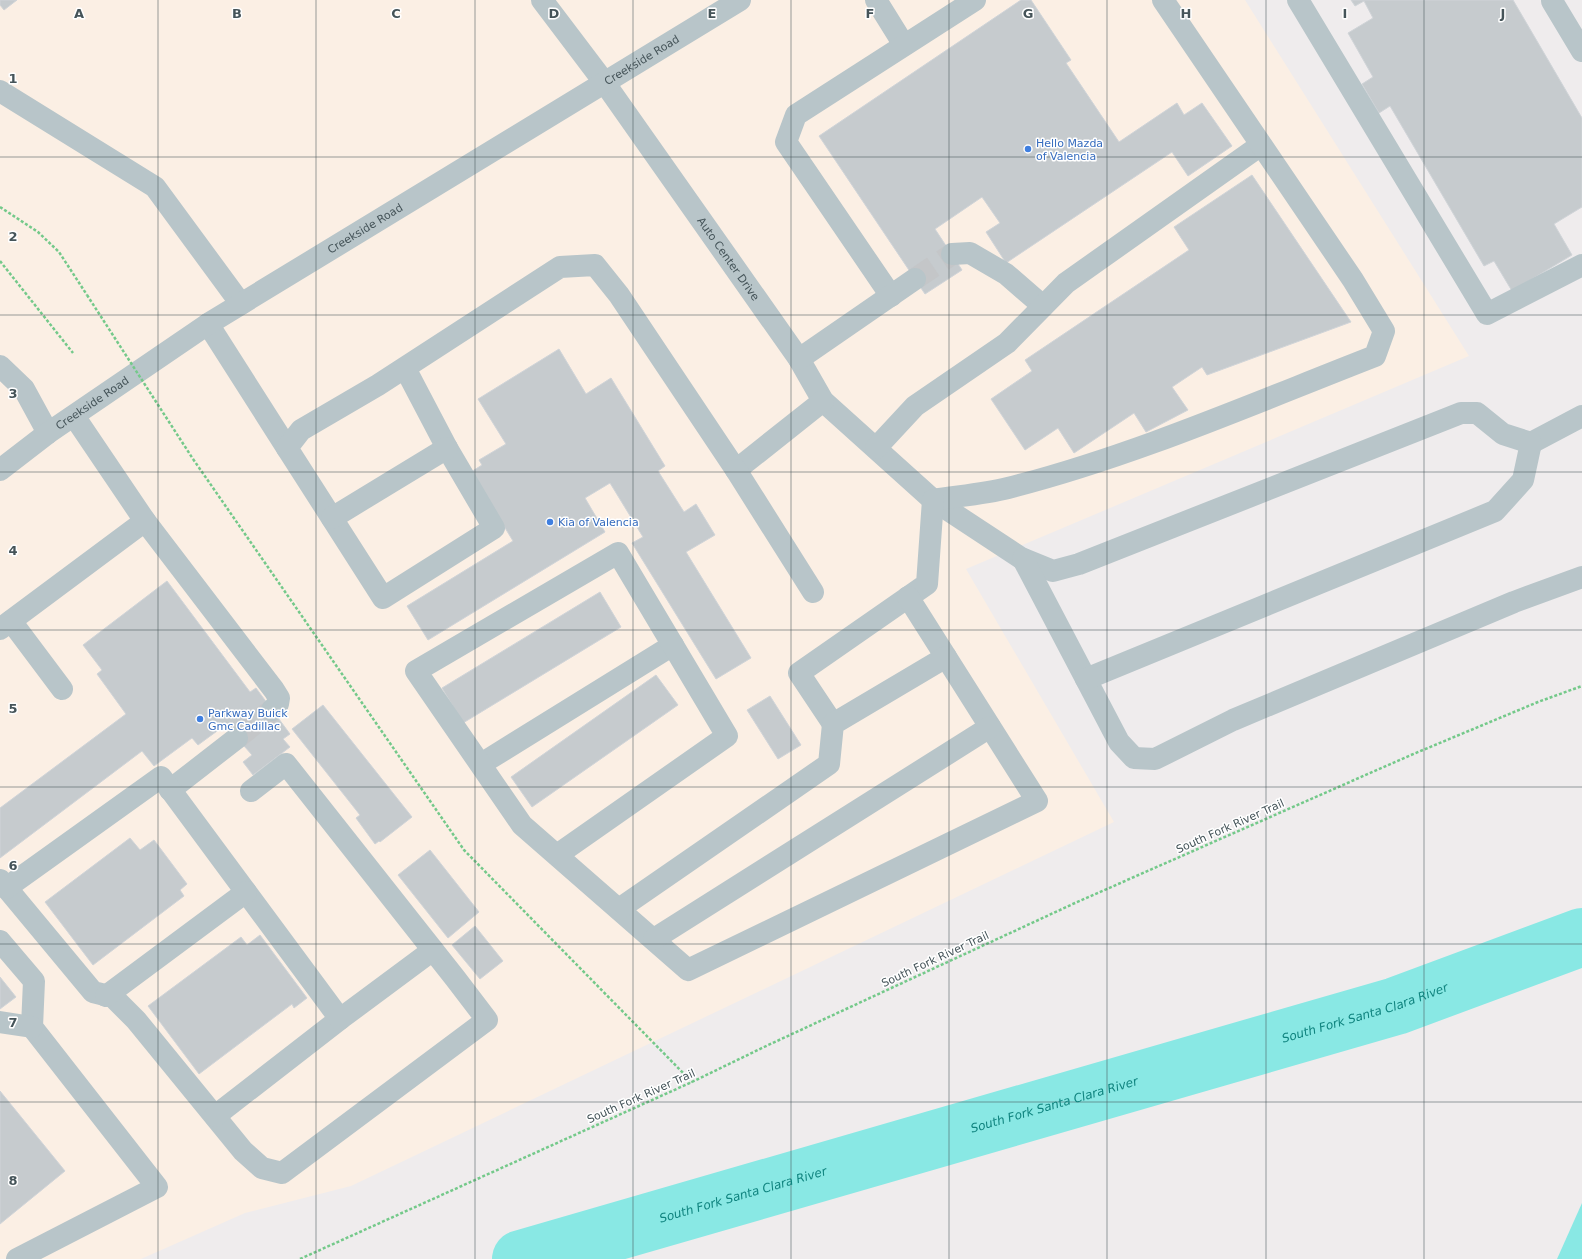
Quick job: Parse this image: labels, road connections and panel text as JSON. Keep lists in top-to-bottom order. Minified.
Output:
{"streets":{"street":["Creekside Road","Auto Center Drive"],"path":["South Fork River Trail"]},"crossings":[["Creekside Road","Auto Center Drive"]],"water":["South Fork Santa Clara River"],"places":["Hello Mazda of Valencia","Kia of Valencia","Parkway Buick Gmc Cadillac"],"grid":{"columns":["A","B","C","D","E","F","G","H","I","J"],"rows":["1","2","3","4","5","6","7","8"]}}
